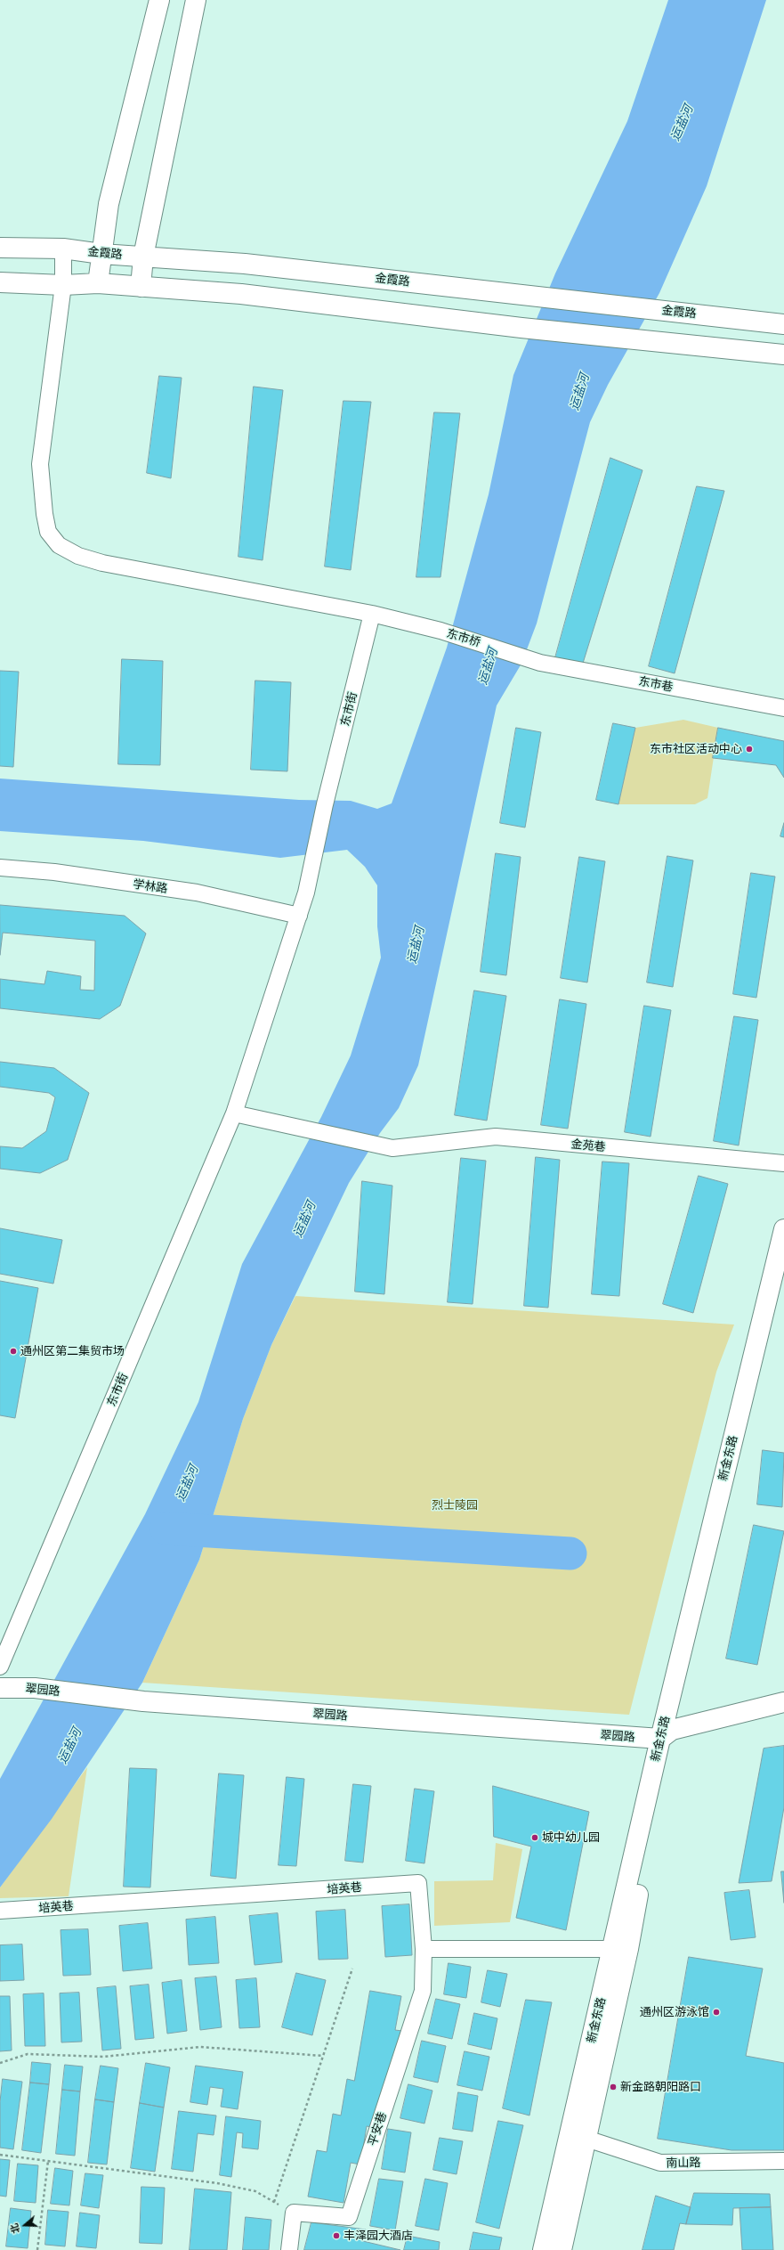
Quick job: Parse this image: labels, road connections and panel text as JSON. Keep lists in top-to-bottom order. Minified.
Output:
{"streets":{"main road":["金霞路","新金东路","翠园路"],"street":["东市桥","东市巷","东市街","学林路","金苑巷","培英巷","平安巷","南山路"]},"crossings":[["金霞路","东市桥"],["东市桥","东市巷"],["东市桥","东市街"],["东市街","学林路"],["东市街","金苑巷"],["新金东路","翠园路"],["新金东路","南山路"],["培英巷","平安巷"]],"water":["运盐河"],"parks":["烈士陵园"],"places":["东市社区活动中心","通州区第二集贸市场","城中幼儿园","通州区游泳馆","新金路朝阳路口","丰泽园大酒店"],"north":"left"}
